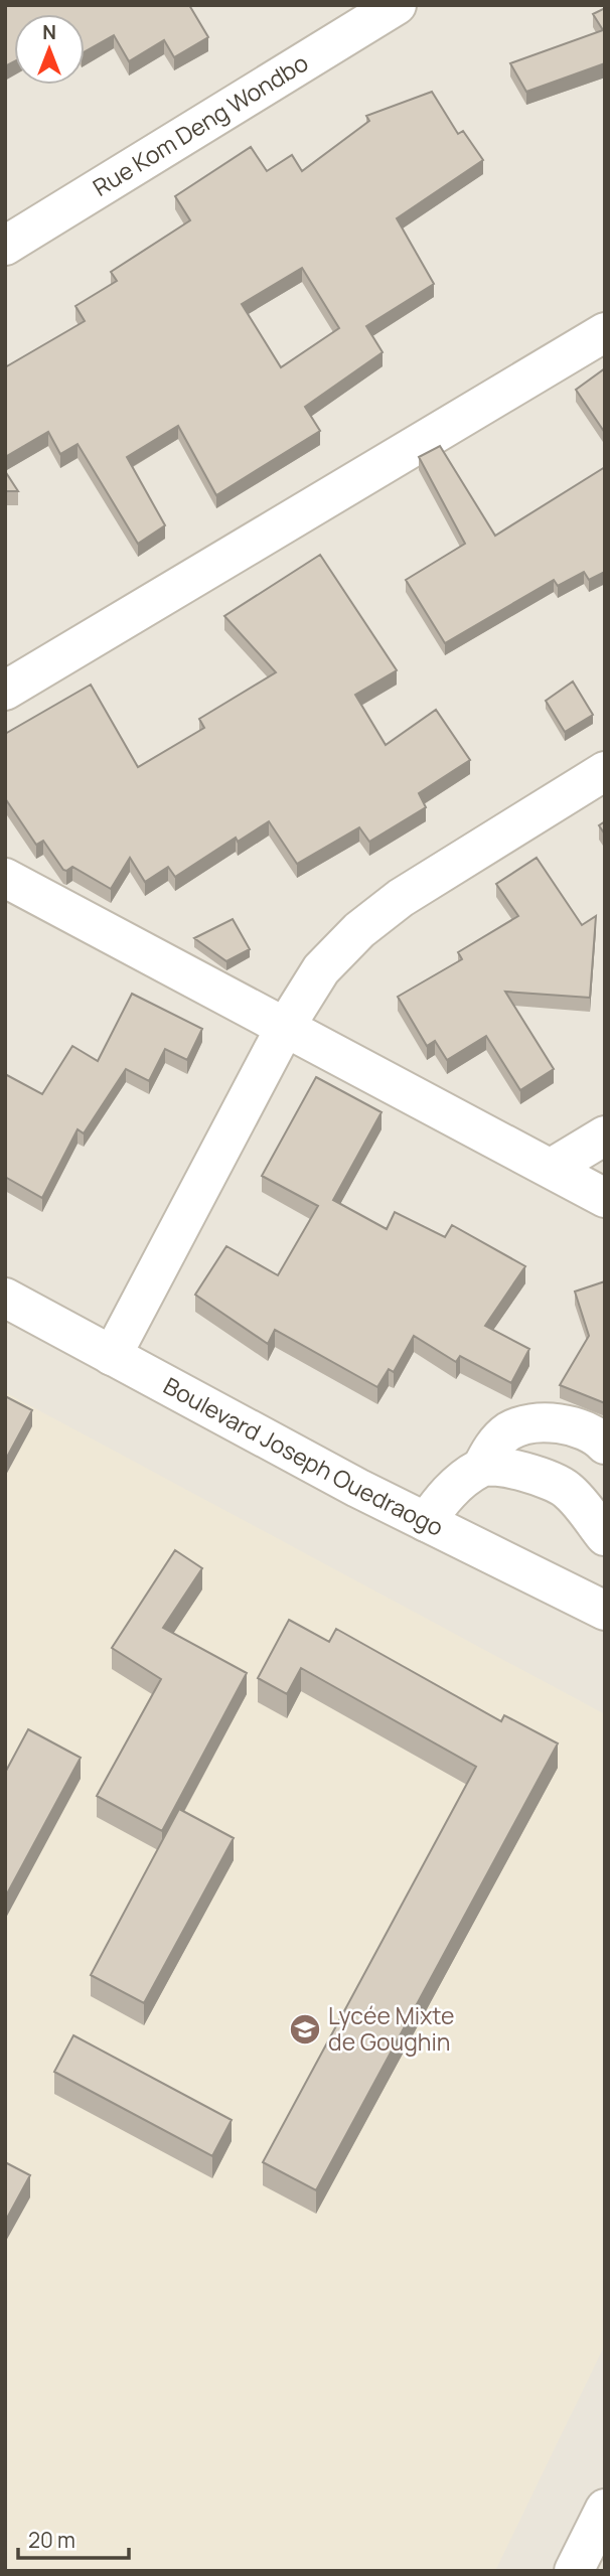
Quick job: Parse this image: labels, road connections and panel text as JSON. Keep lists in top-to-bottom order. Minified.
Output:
{"streets":{"street":["Rue Kom Deng Wondbo","Boulevard Joseph Ouedraogo"]},"places":{"school or university":["Lycée Mixte de Goughin"]},"scale_bar":"20 m","north":"top"}
